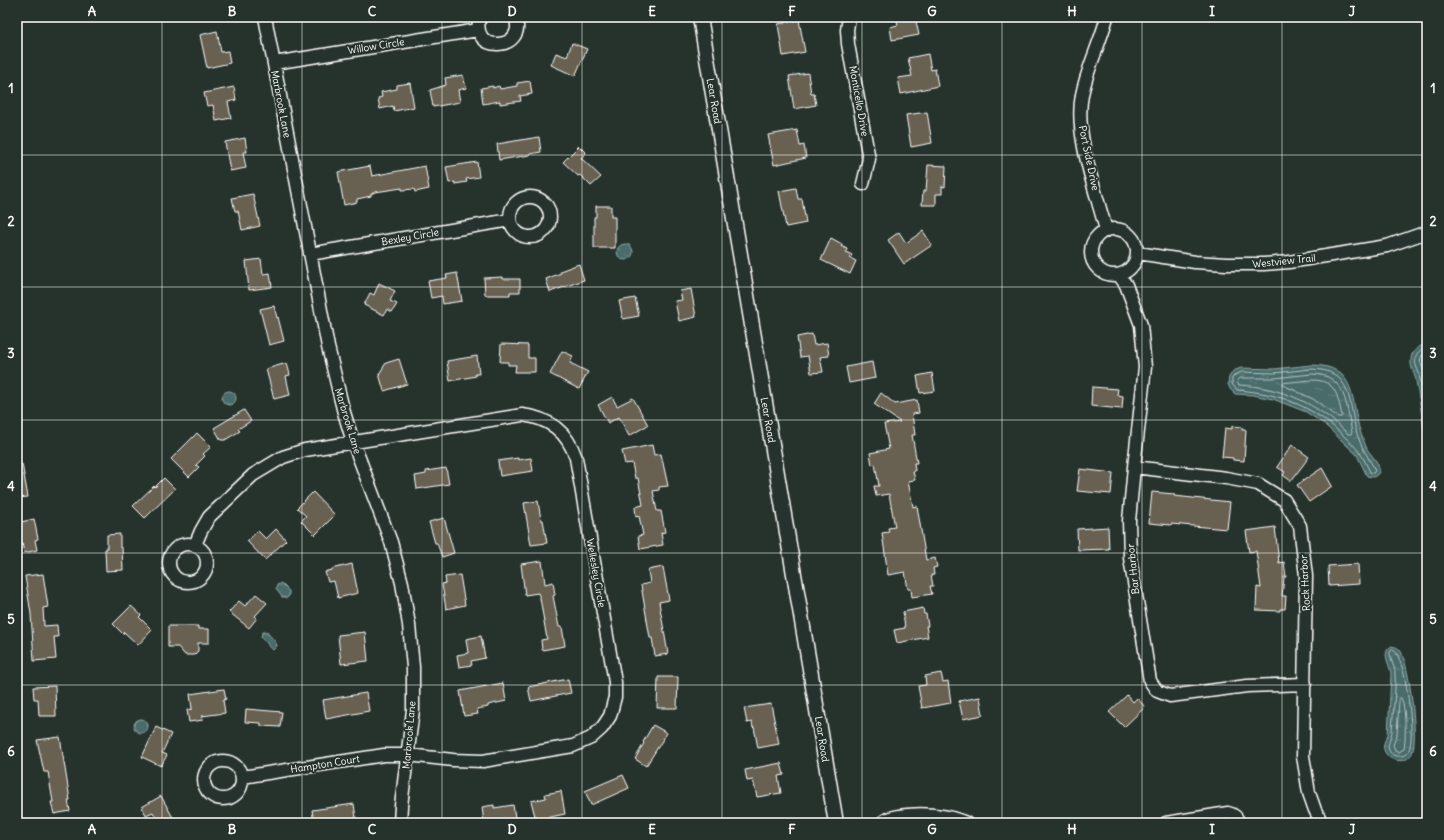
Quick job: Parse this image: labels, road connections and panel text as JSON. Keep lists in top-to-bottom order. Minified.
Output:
{"streets":{"street":["Willow Circle","Lear Road","Monticello Drive","Marbrook Lane","Port Side Drive","Bexley Circle","Westview Trail","Bar Harbor","Wellesley Circle","Rock Harbor","Hampton Court"]},"crossings":[["Willow Circle","Marbrook Lane"],["Marbrook Lane","Bexley Circle"],["Marbrook Lane","Wellesley Circle"],["Marbrook Lane","Hampton Court"],["Port Side Drive","Westview Trail"],["Port Side Drive","Bar Harbor"],["Westview Trail","Bar Harbor"],["Bar Harbor","Rock Harbor"],["Wellesley Circle","Hampton Court"]],"grid":{"columns":["A","B","C","D","E","F","G","H","I","J"],"rows":["1","2","3","4","5","6"]}}
